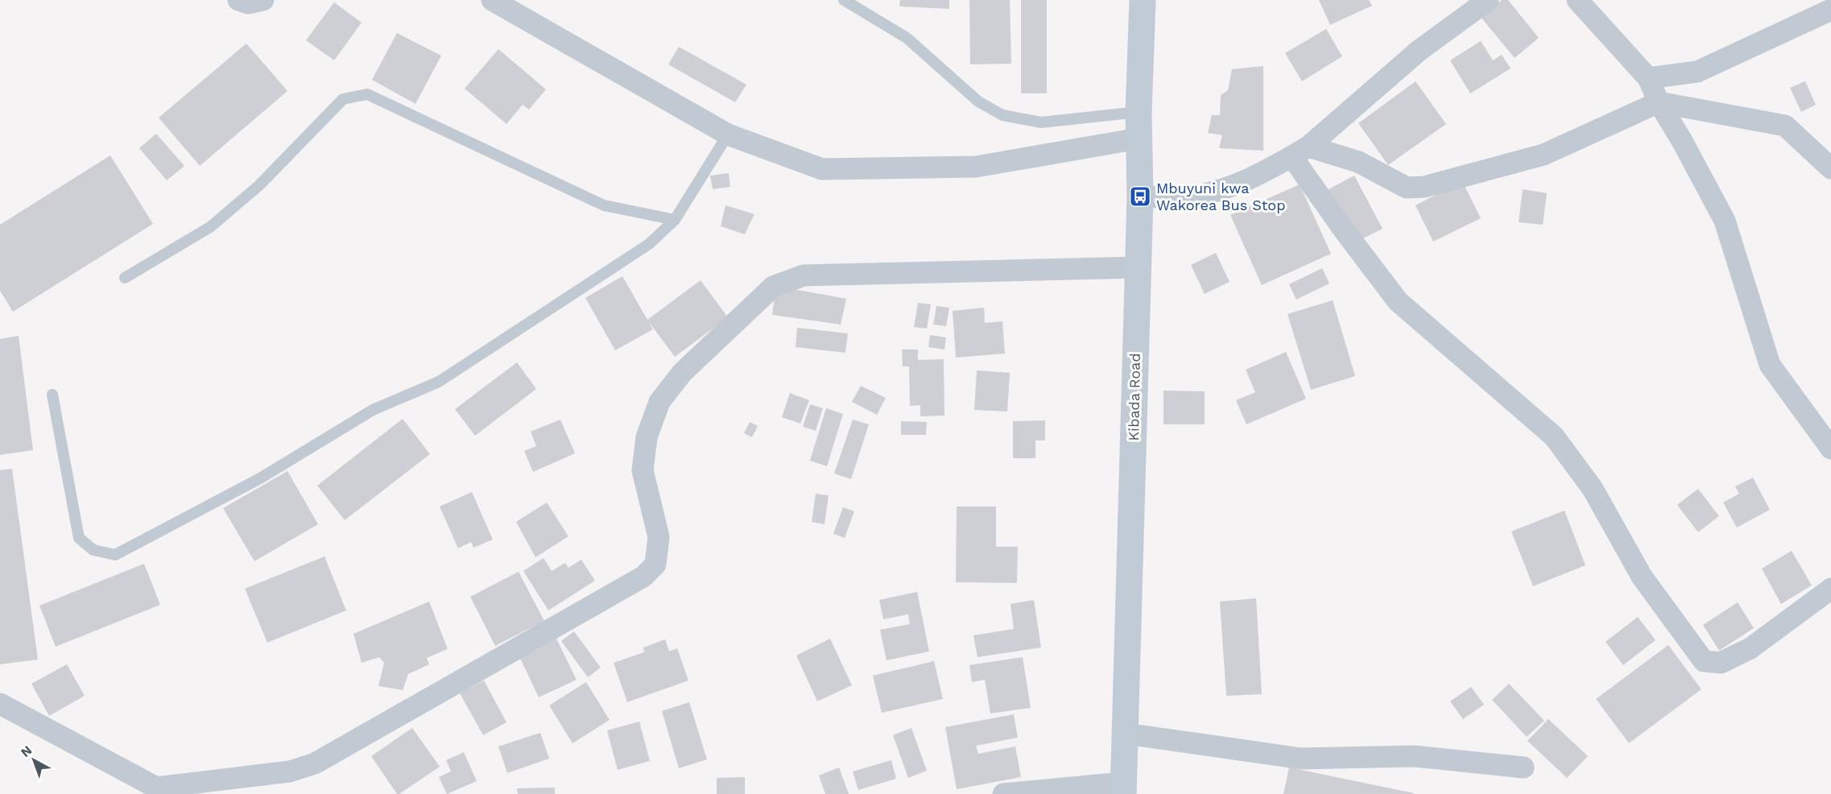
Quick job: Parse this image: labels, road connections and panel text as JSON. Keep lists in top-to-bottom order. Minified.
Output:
{"streets":{"main road":["Kibada Road"]},"places":{"bus stop":["Mbuyuni kwa Wakorea Bus Stop"]},"north":"top left"}
